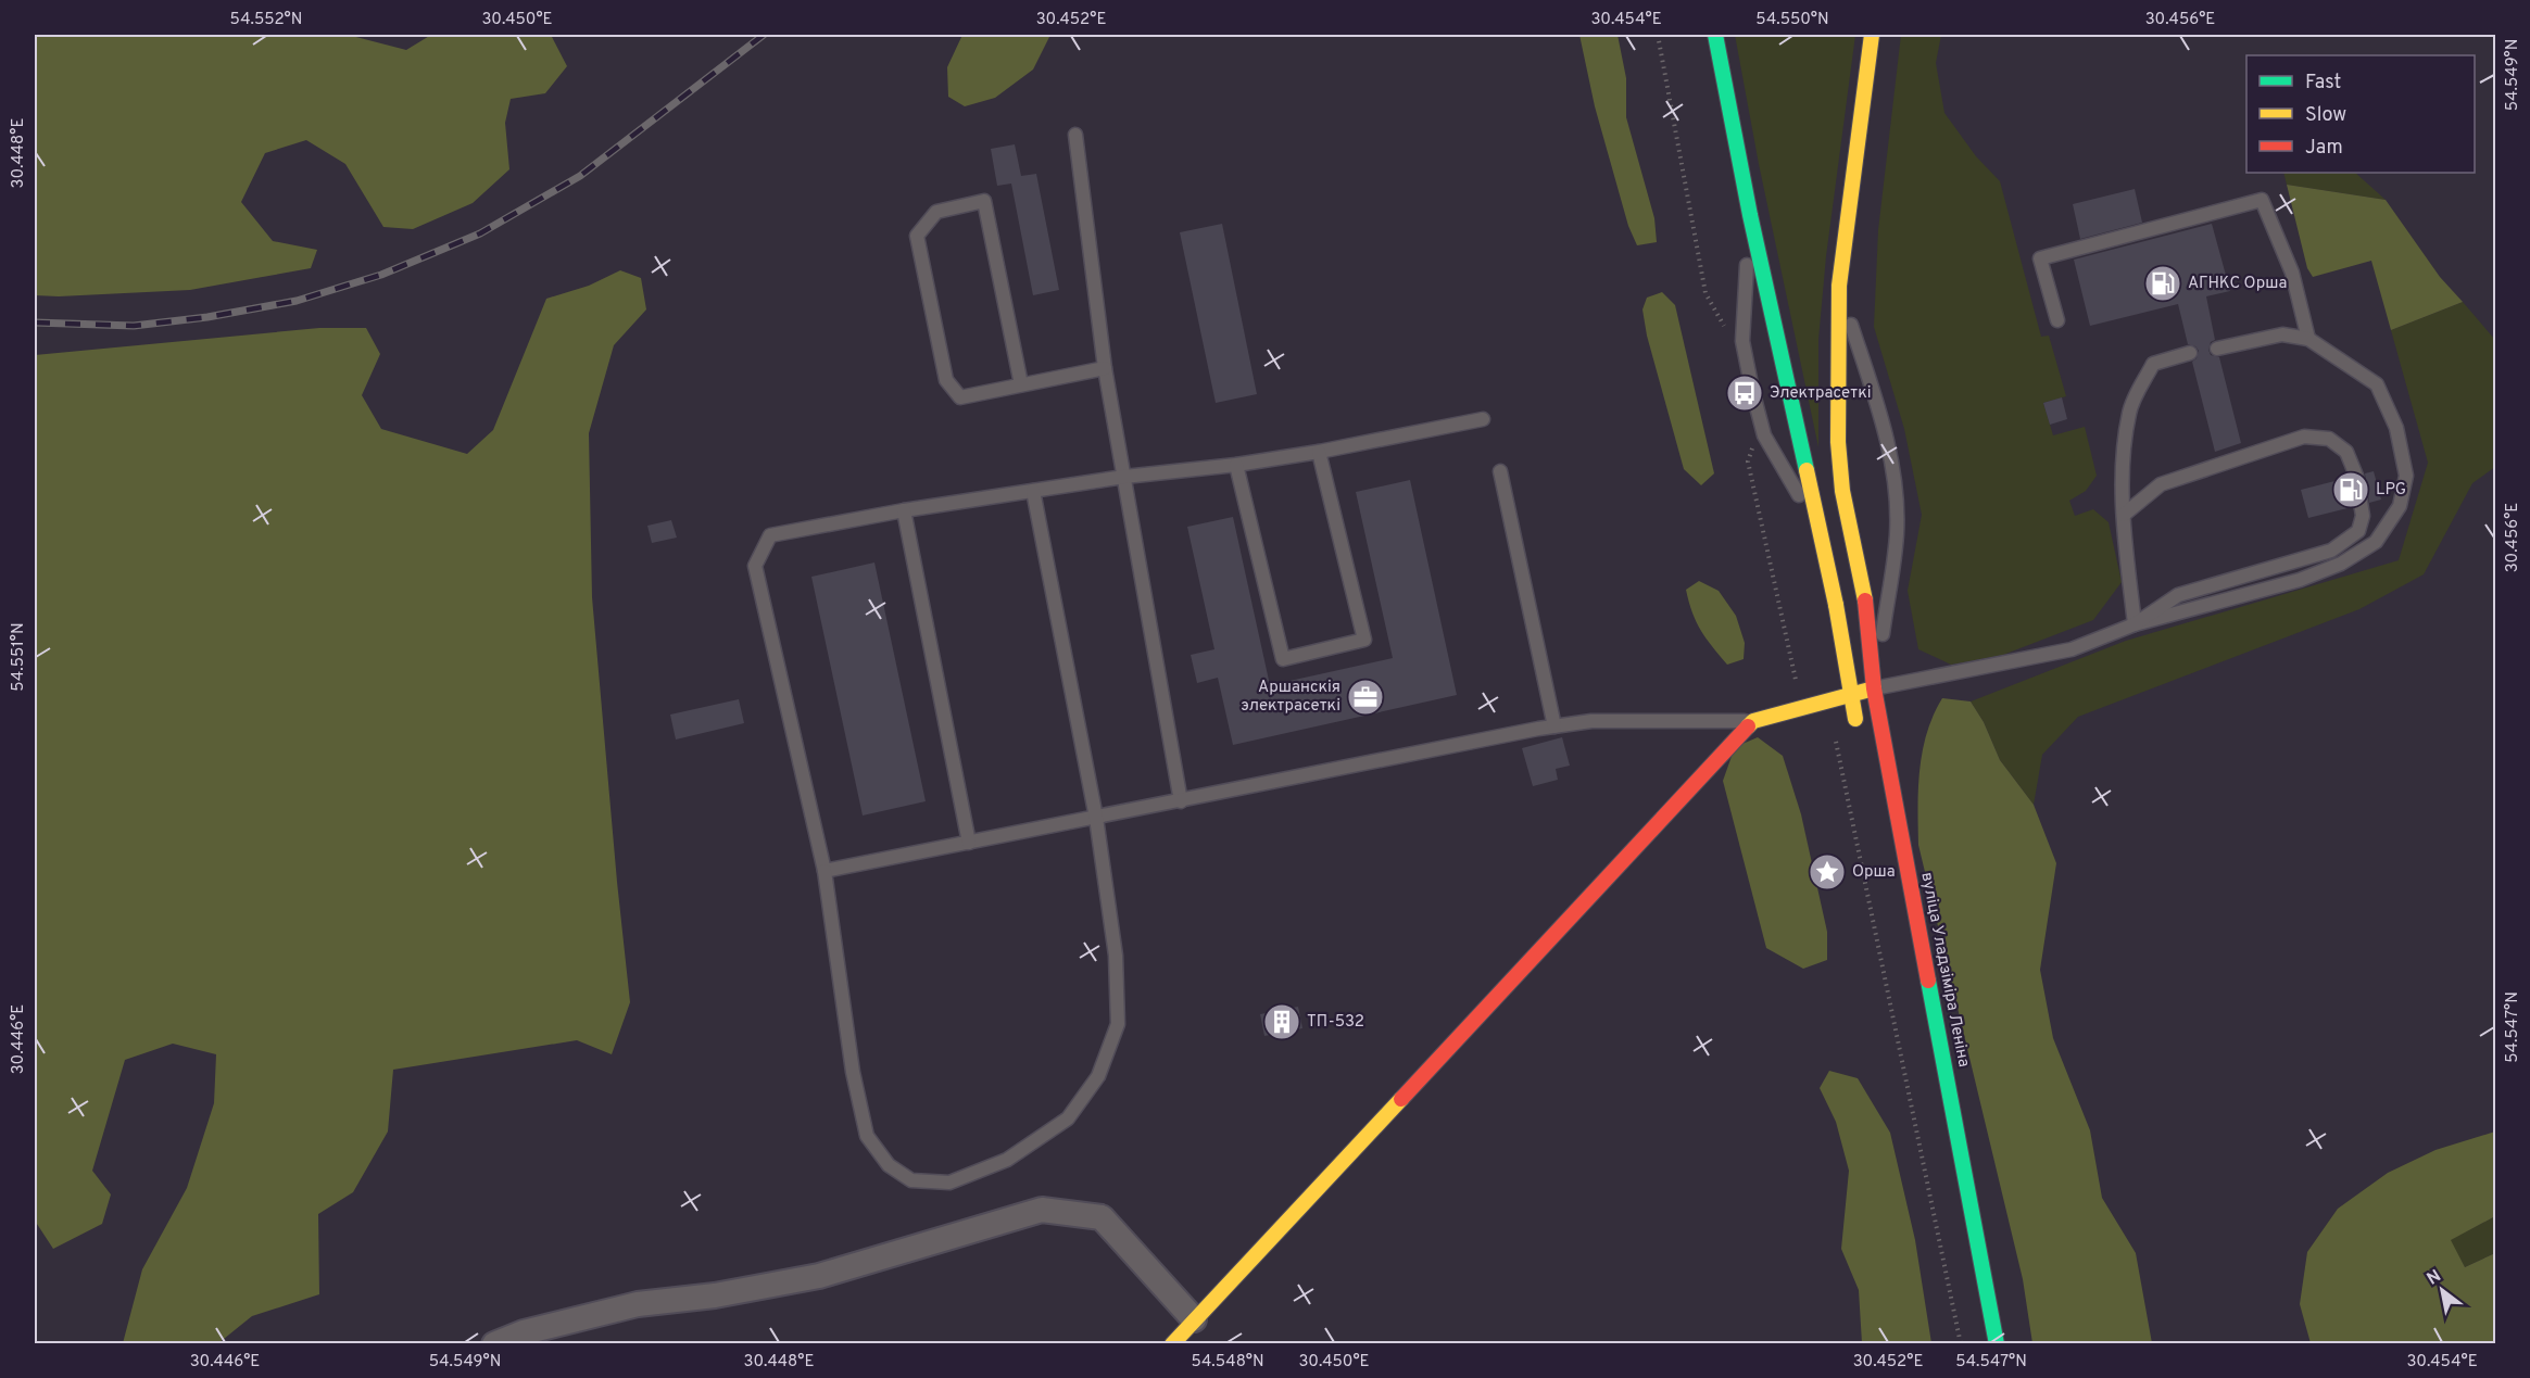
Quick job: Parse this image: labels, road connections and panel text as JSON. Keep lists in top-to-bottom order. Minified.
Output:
{"streets":{"main road":["вуліца Уладзіміра Леніна"]},"places":{"fuel station":["АГНКС Орша","LPG"],"bus stop":["Электрасеткі"],"office":["Аршанскія электрасеткі"],"place":["Орша"],"building":["ТП-532"]},"legend":["Fast","Slow","Jam"],"north":"top left","coordinates":["54.552°N","30.450°E","30.452°E","30.454°E","54.550°N","30.456°E","54.549°N","30.448°E","54.551°N","54.547°N","30.446°E","54.548°N"]}
